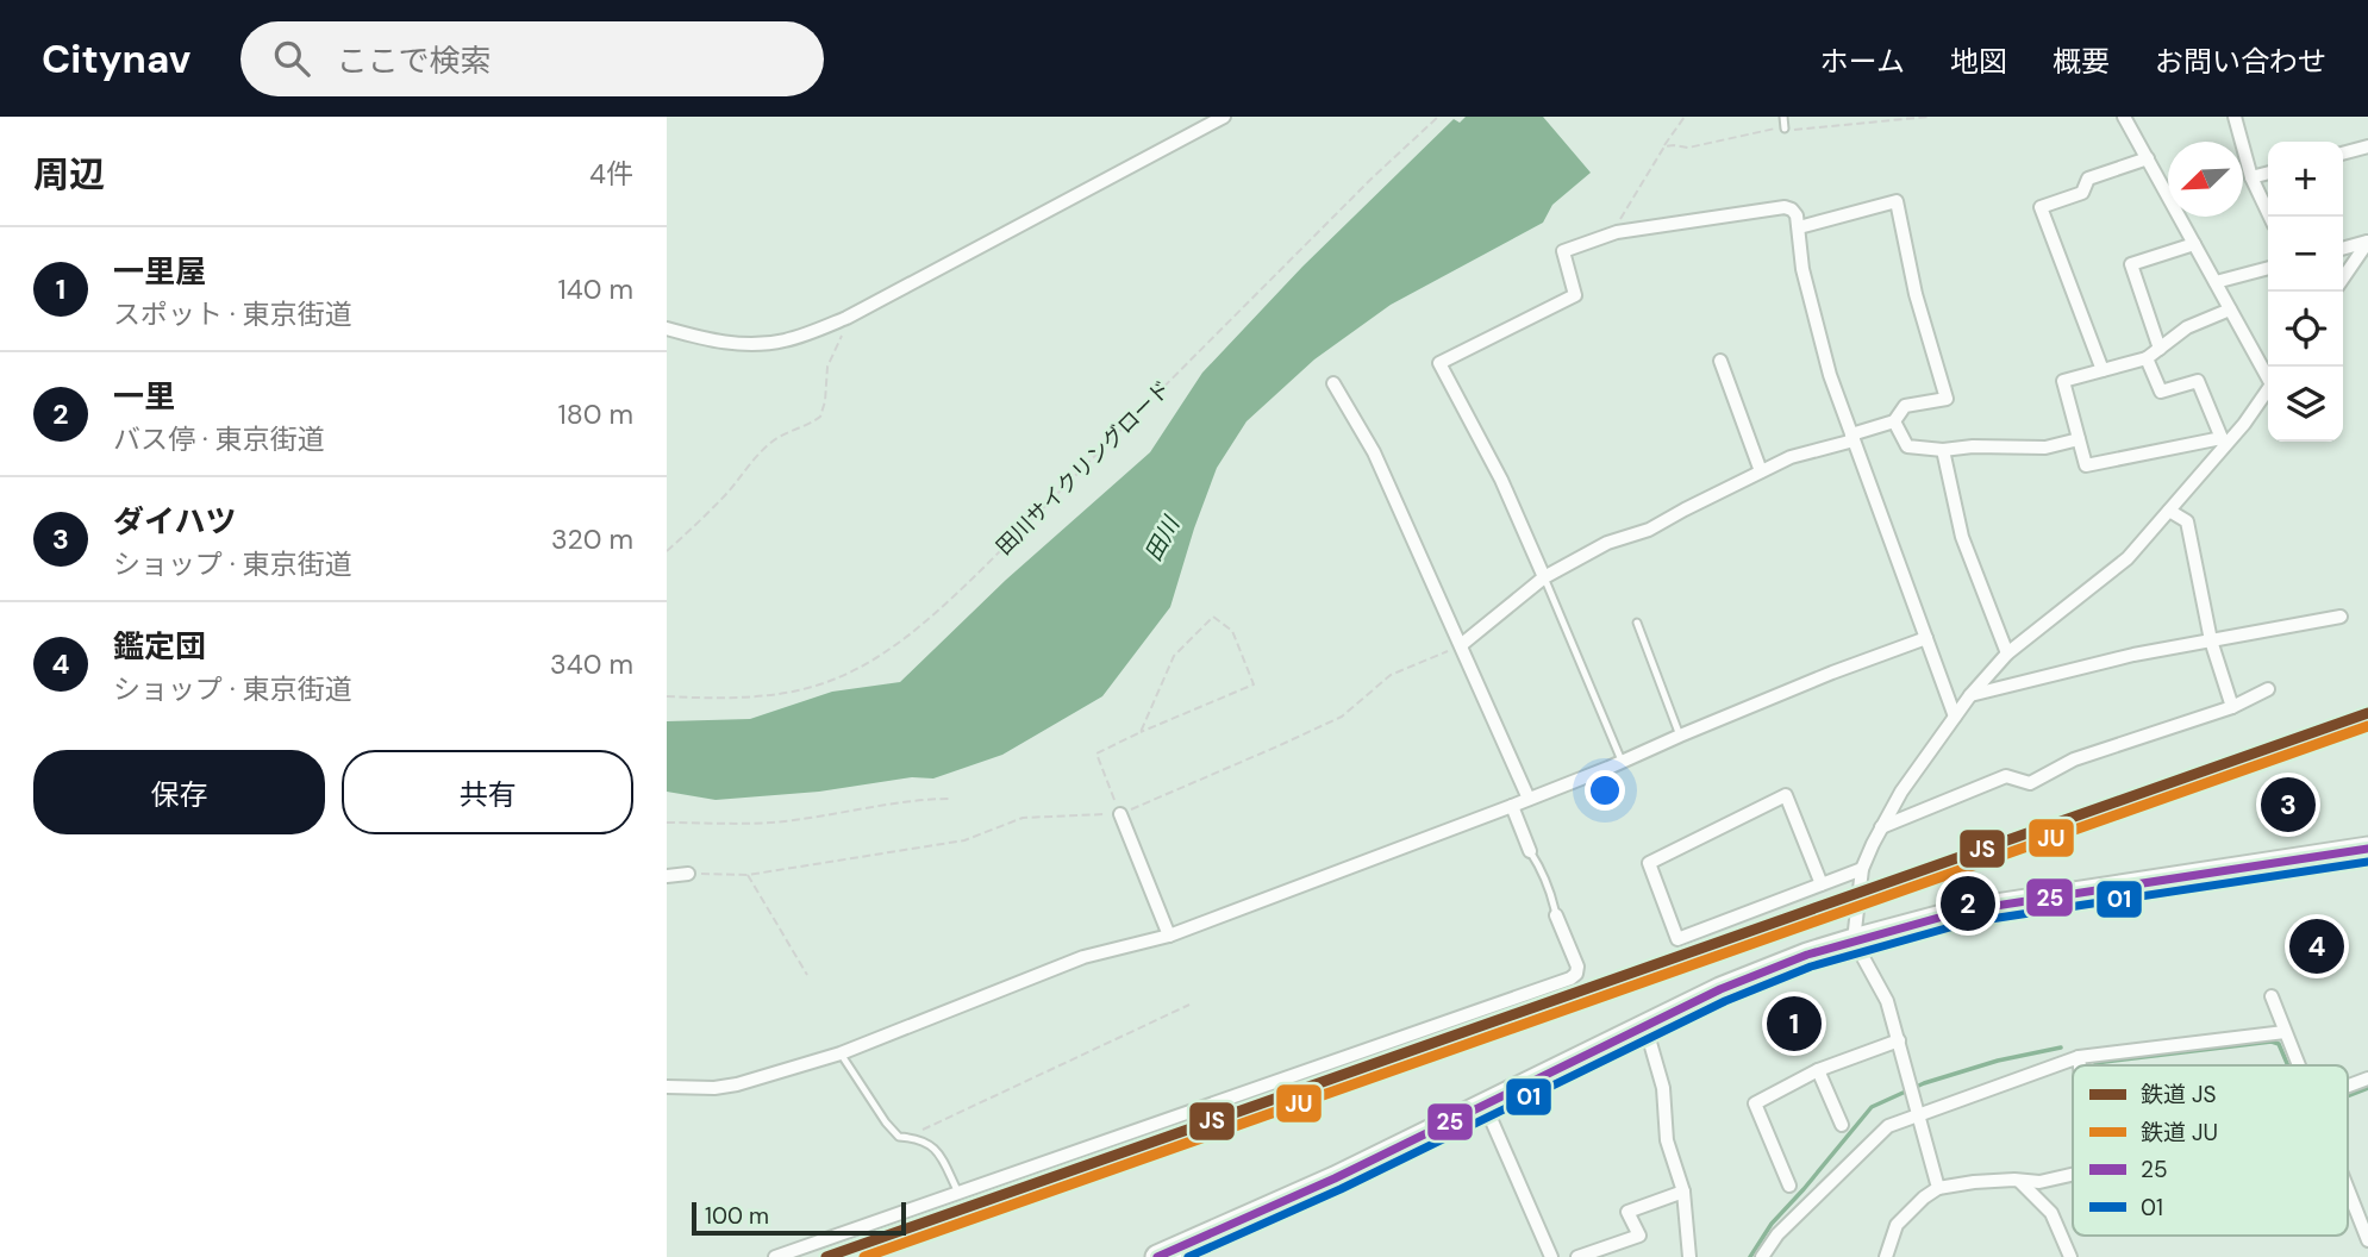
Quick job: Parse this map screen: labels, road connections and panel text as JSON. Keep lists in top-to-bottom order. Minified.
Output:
{"streets":{"path":["田川サイクリングロード"]},"water":["田川"],"lines":["rail line JS","rail line JU","transit line 25","transit line 01"],"legend":["鉄道 JS","鉄道 JU","25","01"],"scale_bar":"100 m","north":"bottom left","page":{"header":"Citynav","search":"ここで検索","nav":["ホーム","地図","概要","お問い合わせ"],"heading":["周辺","4件"],"map_buttons":["+","−"],"list":[{"mark":"1","name":"一里屋","note":"スポット · 東京街道","value":"140 m"},{"mark":"2","name":"一里","note":"バス停 · 東京街道","value":"180 m"},{"mark":"3","name":"ダイハツ","note":"ショップ · 東京街道","value":"320 m"},{"mark":"4","name":"鑑定団","note":"ショップ · 東京街道","value":"340 m"}],"buttons":["保存","共有"],"pins":["3","2","4","1"],"scale":"100 m"}}
